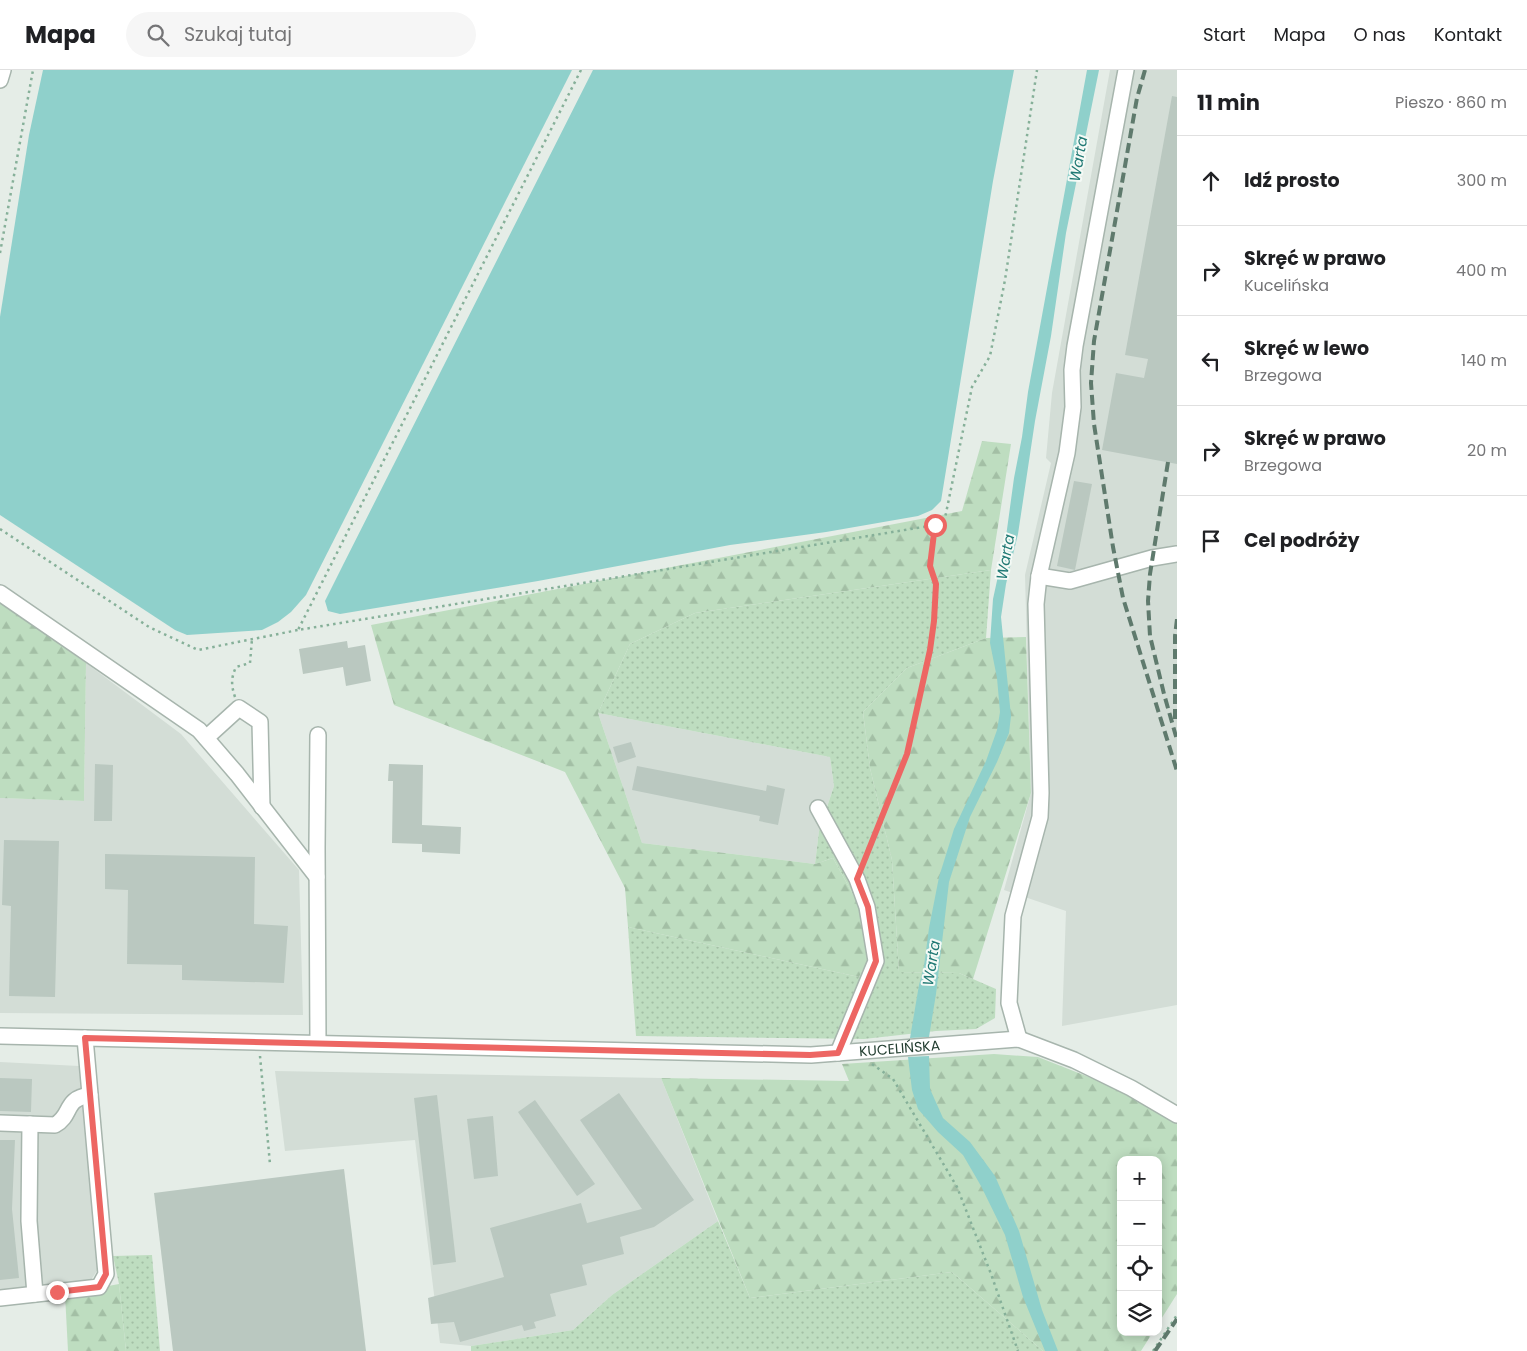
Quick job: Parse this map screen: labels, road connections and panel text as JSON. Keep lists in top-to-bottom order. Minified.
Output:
{"streets":{"street":["KUCELIŃSKA"]},"water":["Warta"],"page":{"header":"Mapa","search":"Szukaj tutaj","nav":["Start","Mapa","O nas","Kontakt"],"heading":["11 min","Pieszo · 860 m"],"list":[["Idź prosto","300 m"],["Skręć w prawo","Kucelińska","400 m"],["Skręć w lewo","Brzegowa","140 m"],["Skręć w prawo","Brzegowa","20 m"],"Cel podróży"],"map_buttons":["+","−"]}}
